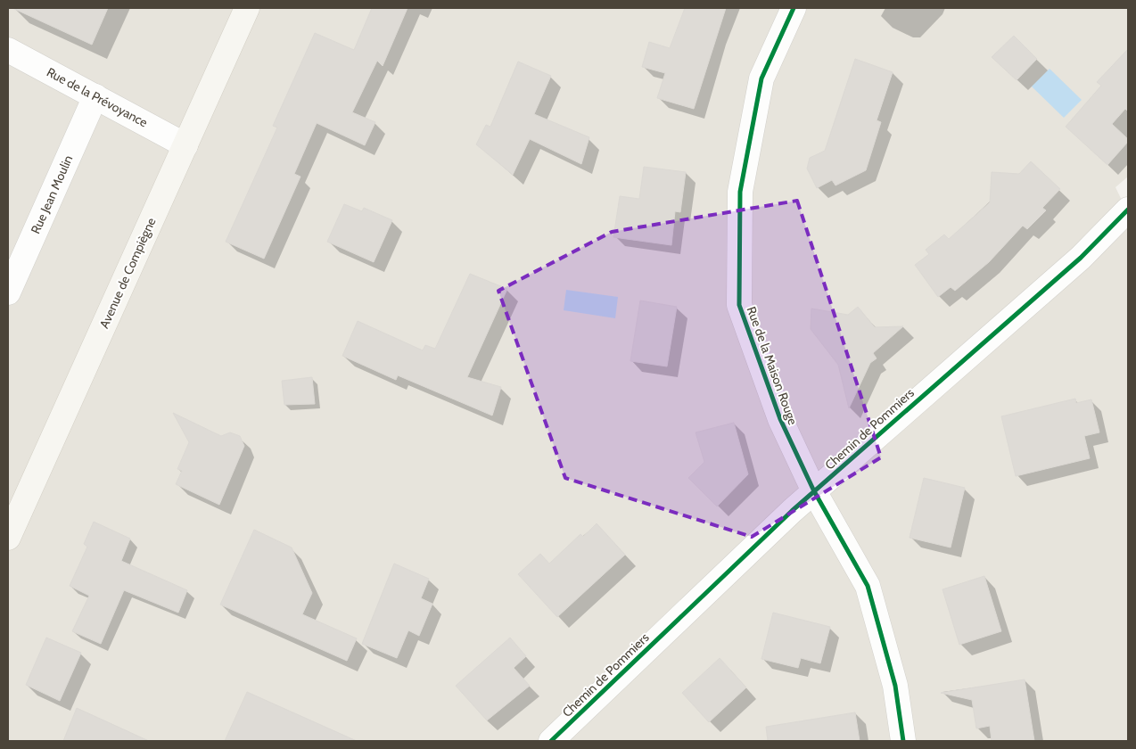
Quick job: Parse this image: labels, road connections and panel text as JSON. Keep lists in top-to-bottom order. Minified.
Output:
{"streets":{"main road":["Avenue de Compiègne"],"street":["Rue de la Prévoyance","Rue Jean Moulin","Rue de la Maison Rouge","Chemin de Pommiers"]},"crossings":[["Rue de la Prévoyance","Rue Jean Moulin"],["Rue de la Prévoyance","Avenue de Compiègne"],["Rue de la Maison Rouge","Chemin de Pommiers"]]}
